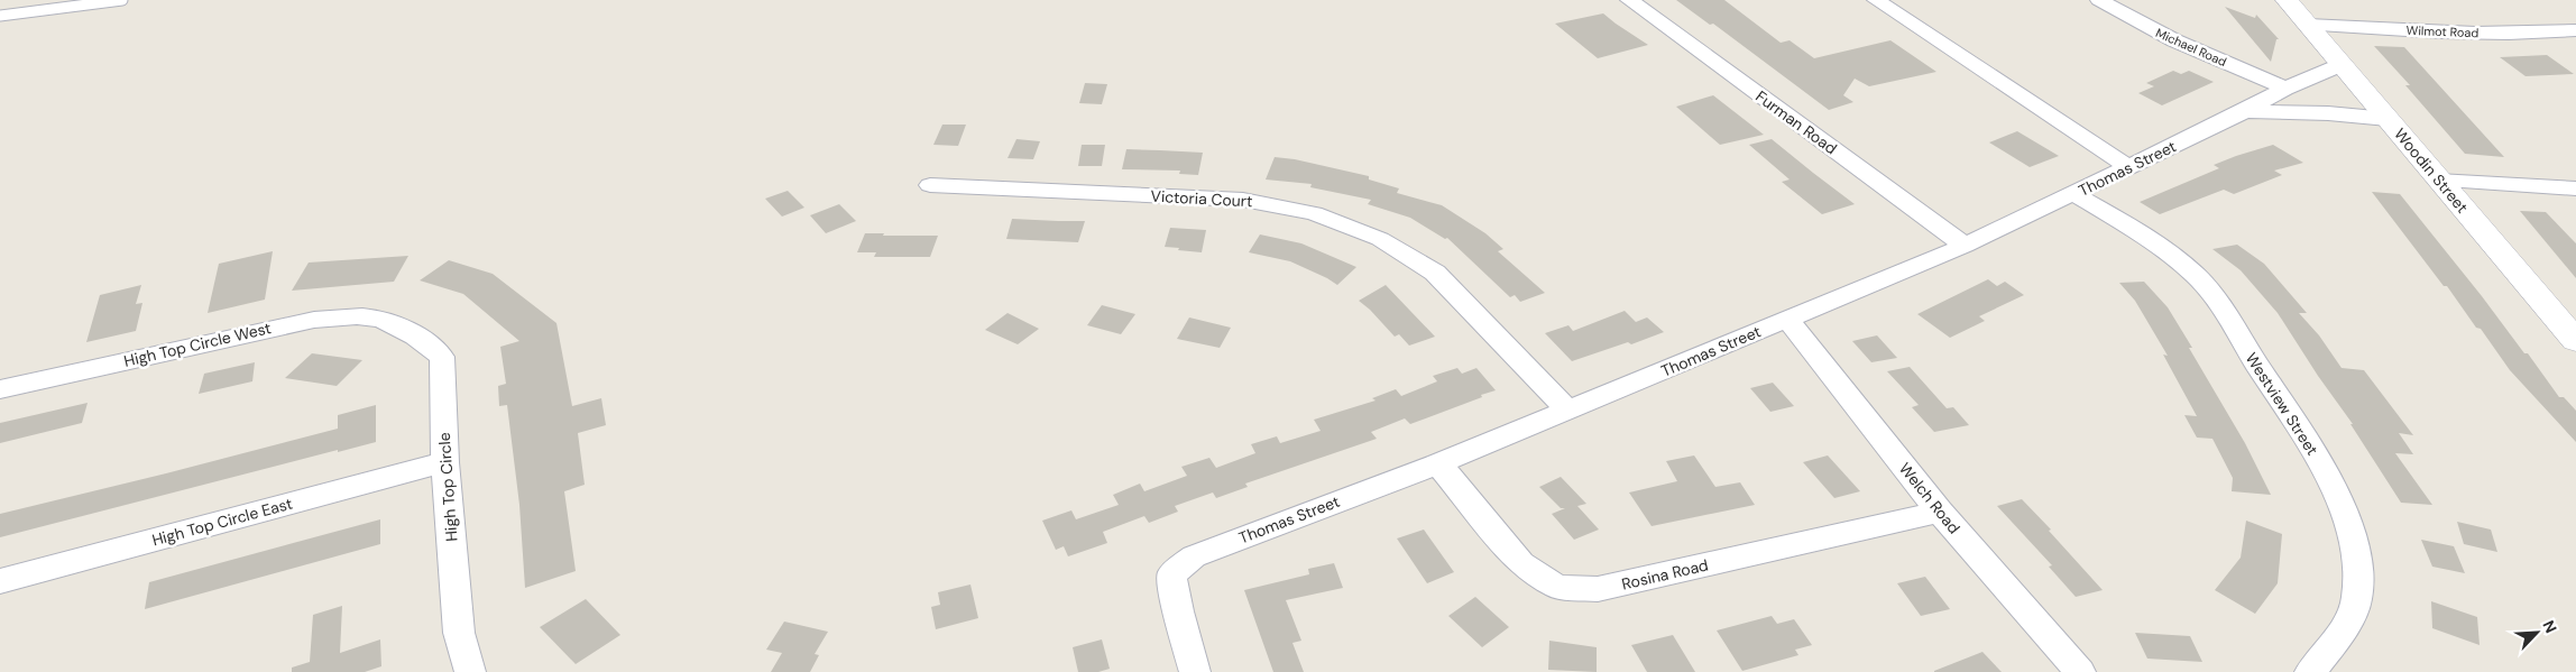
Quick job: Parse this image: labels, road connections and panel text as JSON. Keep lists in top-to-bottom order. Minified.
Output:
{"streets":{"main road":["Woodin Street"],"street":["Wilmot Road","Michael Road","Furman Road","Thomas Street","Victoria Court","High Top Circle West","Westview Street","High Top Circle","Welch Road","High Top Circle East","Rosina Road"]},"crossings":[["Wilmot Road","Woodin Street"],["Michael Road","Thomas Street"],["Furman Road","Thomas Street"],["Thomas Street","Woodin Street"],["Thomas Street","Victoria Court"],["Thomas Street","Westview Street"],["Thomas Street","Welch Road"],["Thomas Street","Rosina Road"],["High Top Circle West","High Top Circle"],["High Top Circle","High Top Circle East"],["Welch Road","Rosina Road"]],"north":"top right"}
